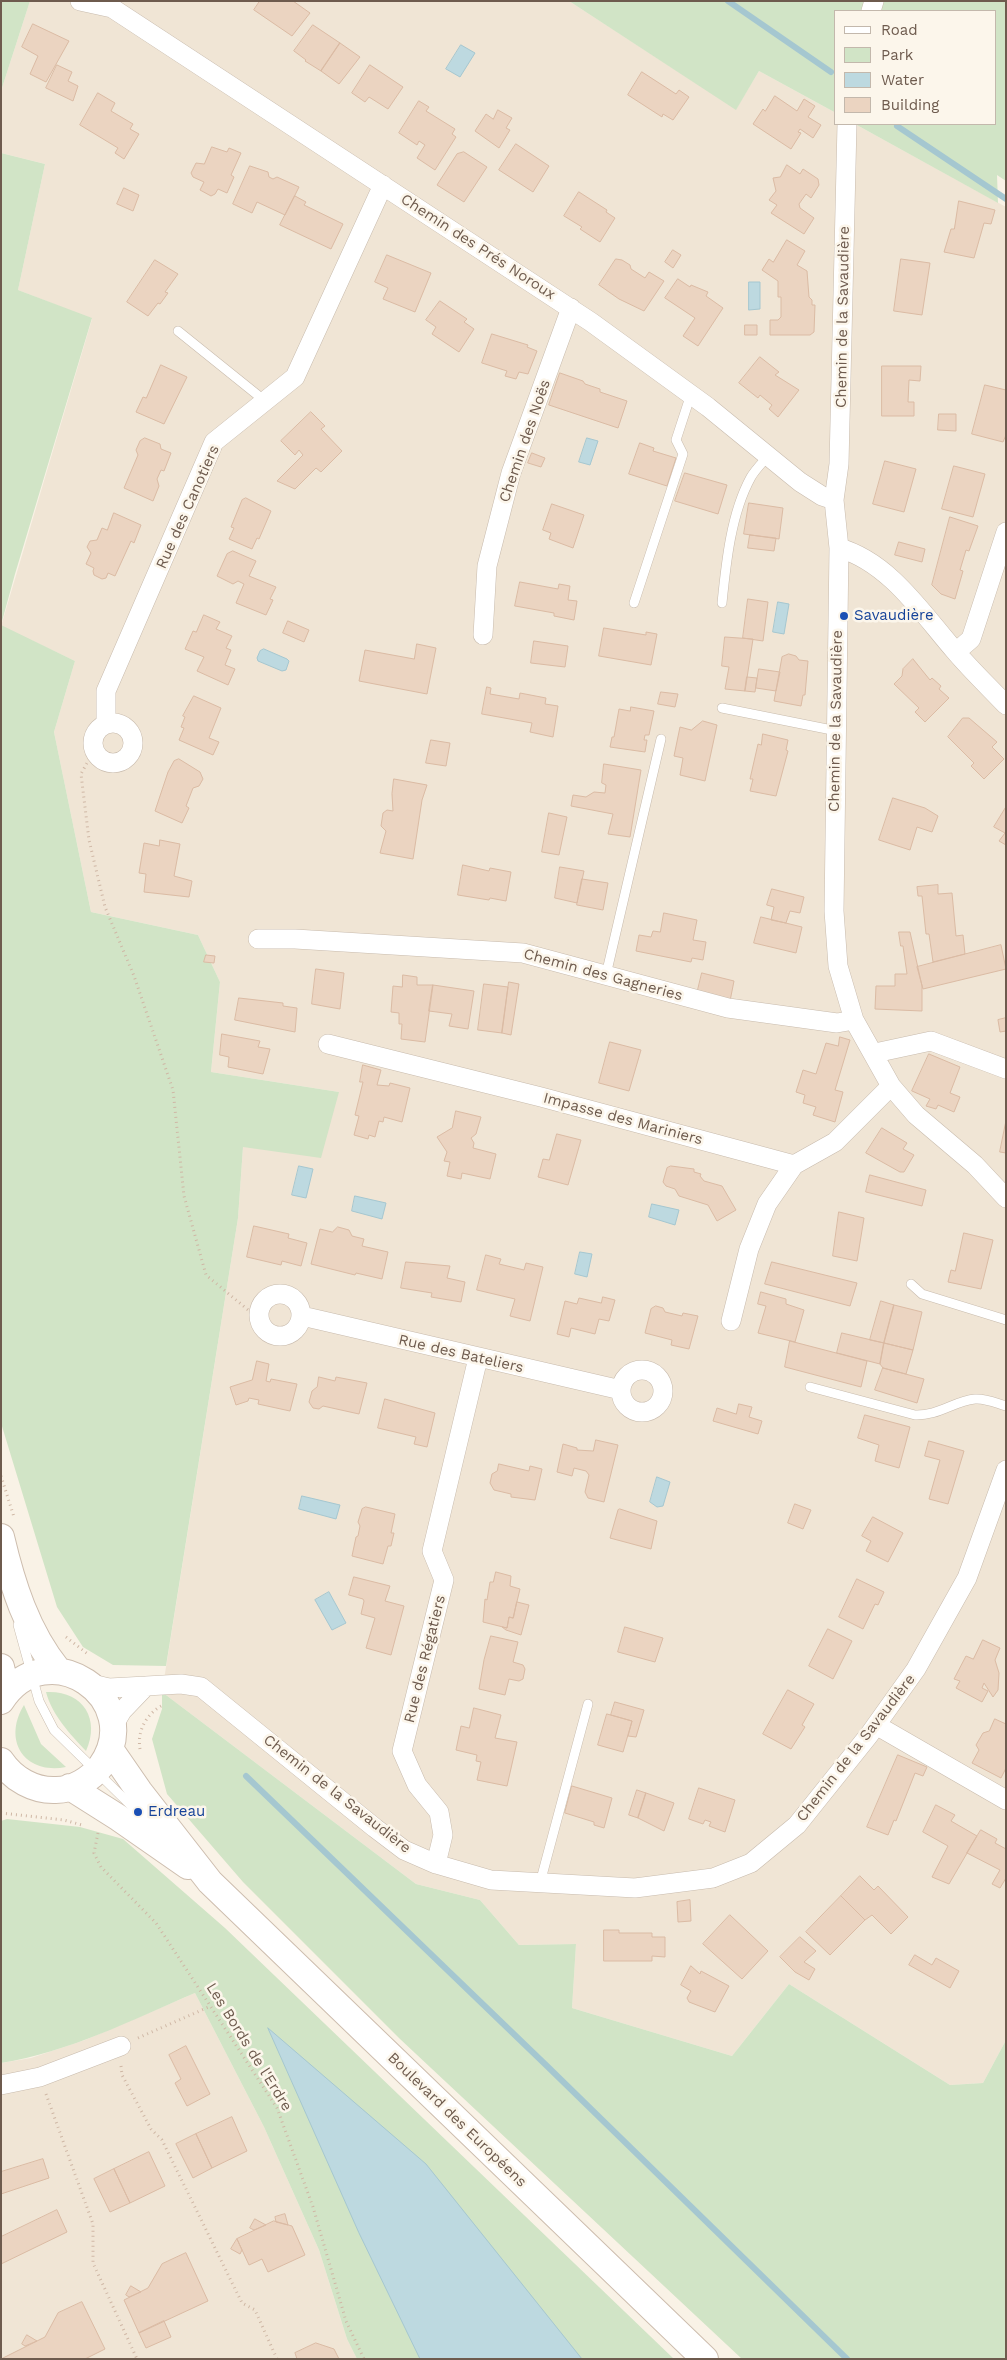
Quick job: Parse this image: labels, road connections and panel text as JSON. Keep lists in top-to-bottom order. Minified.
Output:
{"streets":{"main road":["Boulevard des Européens"],"street":["Chemin des Prés Noroux","Chemin de la Savaudière","Chemin des Noës","Rue des Canotiers","Chemin des Gagneries","Impasse des Mariniers","Rue des Bateliers","Rue des Régatiers"],"path":["Les Bords de l'Erdre"]},"crossings":[["Chemin des Prés Noroux","Chemin de la Savaudière"],["Chemin des Prés Noroux","Chemin des Noës"],["Chemin des Prés Noroux","Rue des Canotiers"],["Chemin de la Savaudière","Chemin des Gagneries"],["Chemin de la Savaudière","Rue des Régatiers"],["Chemin de la Savaudière","Boulevard des Européens"],["Rue des Bateliers","Rue des Régatiers"]],"places":["Savaudière","Erdreau"],"legend":["Road","Park","Water","Building"]}
